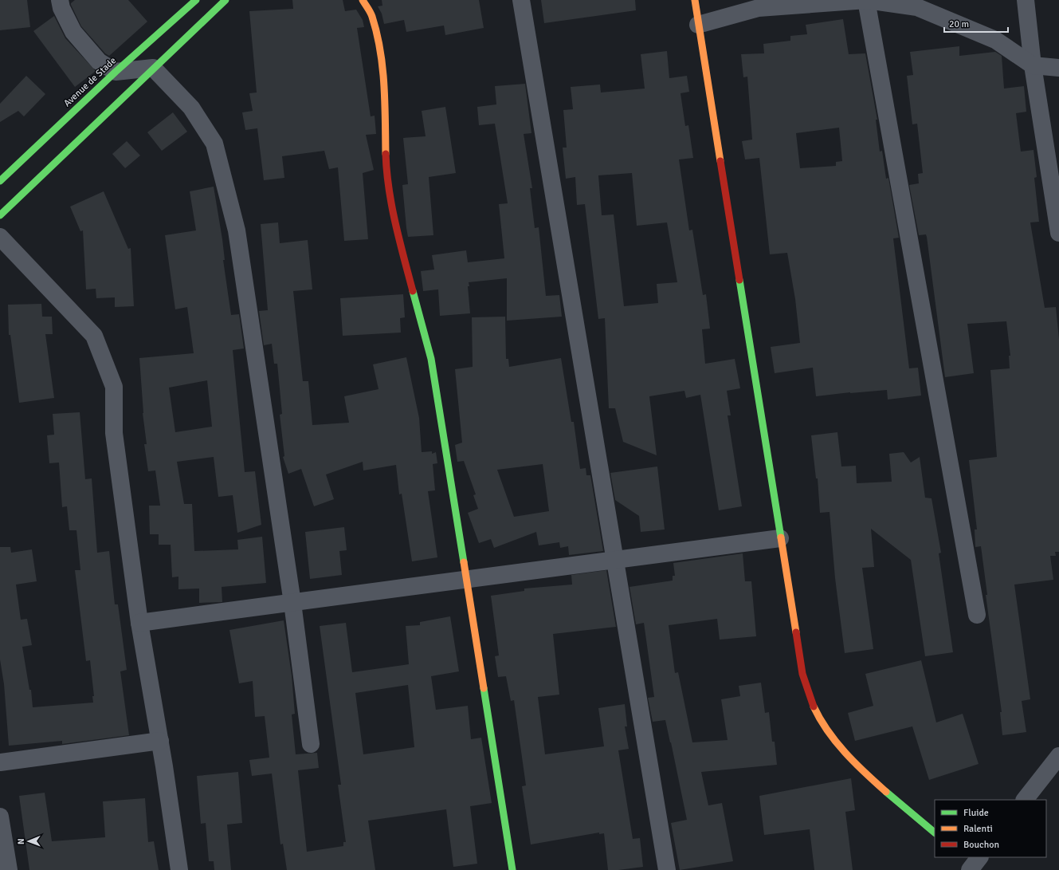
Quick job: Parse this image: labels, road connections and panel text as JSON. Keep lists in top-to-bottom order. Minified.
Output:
{"streets":{"street":["Avenue de Stade"]},"legend":["Fluide","Ralenti","Bouchon"],"scale_bar":"20 m","north":"left"}
